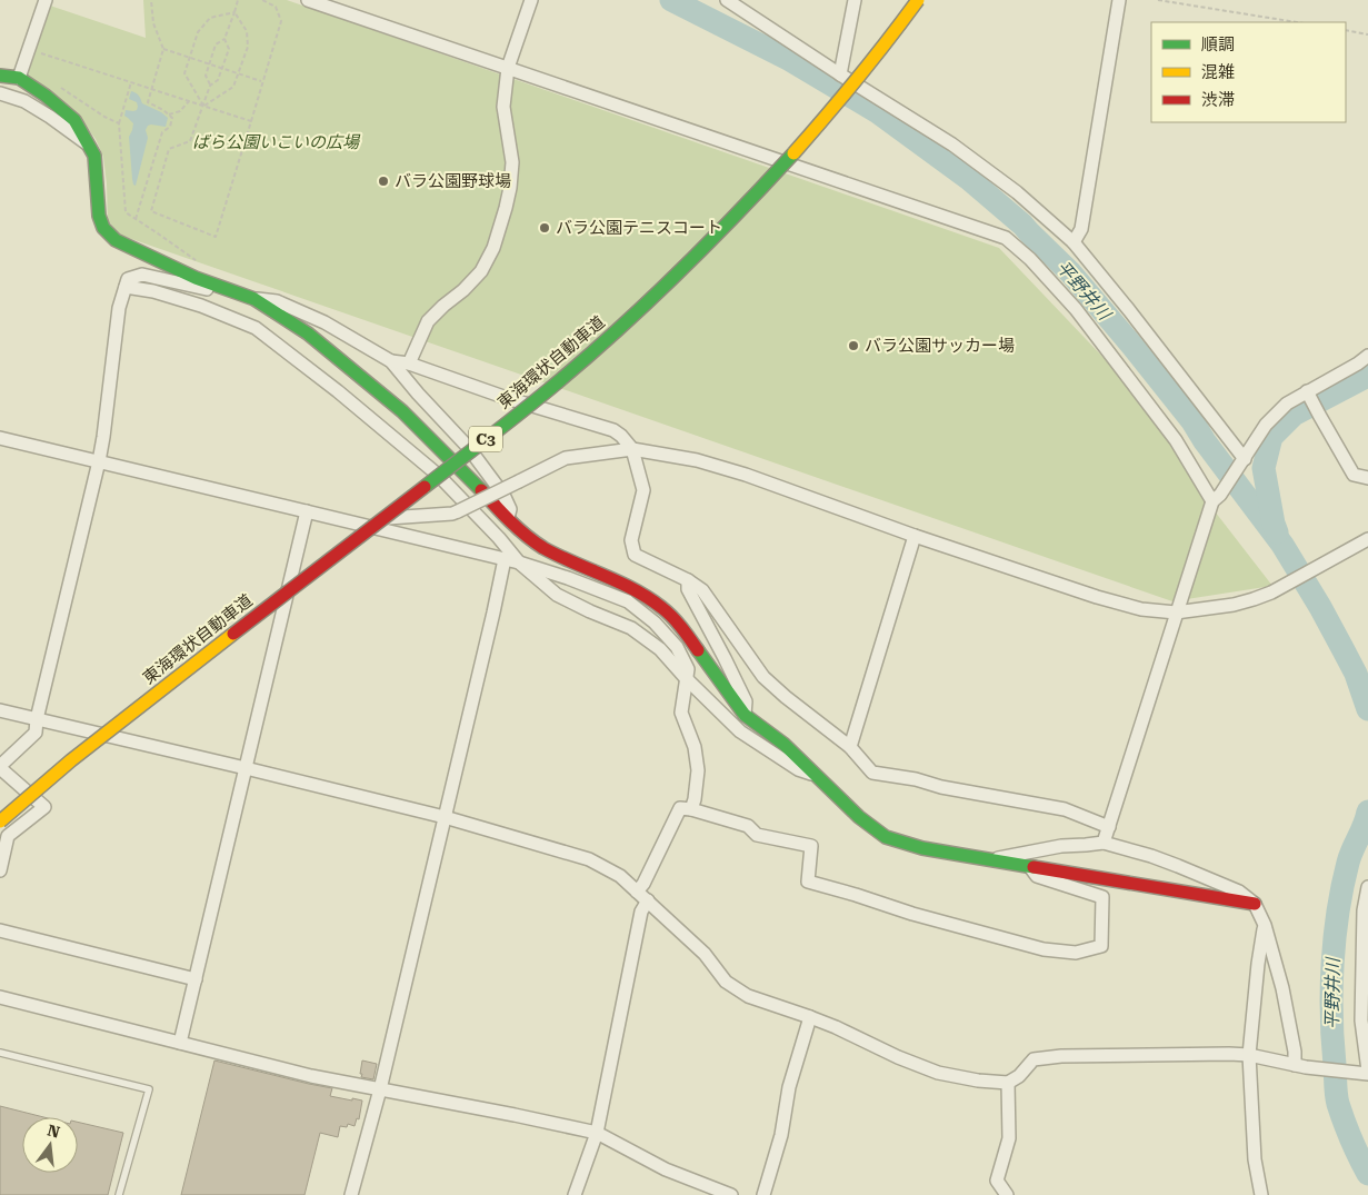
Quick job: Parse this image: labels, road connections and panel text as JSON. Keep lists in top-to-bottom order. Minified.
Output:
{"streets":{"main road":["東海環状自動車道","C3"]},"water":["平野井川"],"parks":["ばら公園いこいの広場"],"places":["バラ公園野球場","バラ公園テニスコート","バラ公園サッカー場"],"legend":["順調","混雑","渋滞"],"north":"top"}
